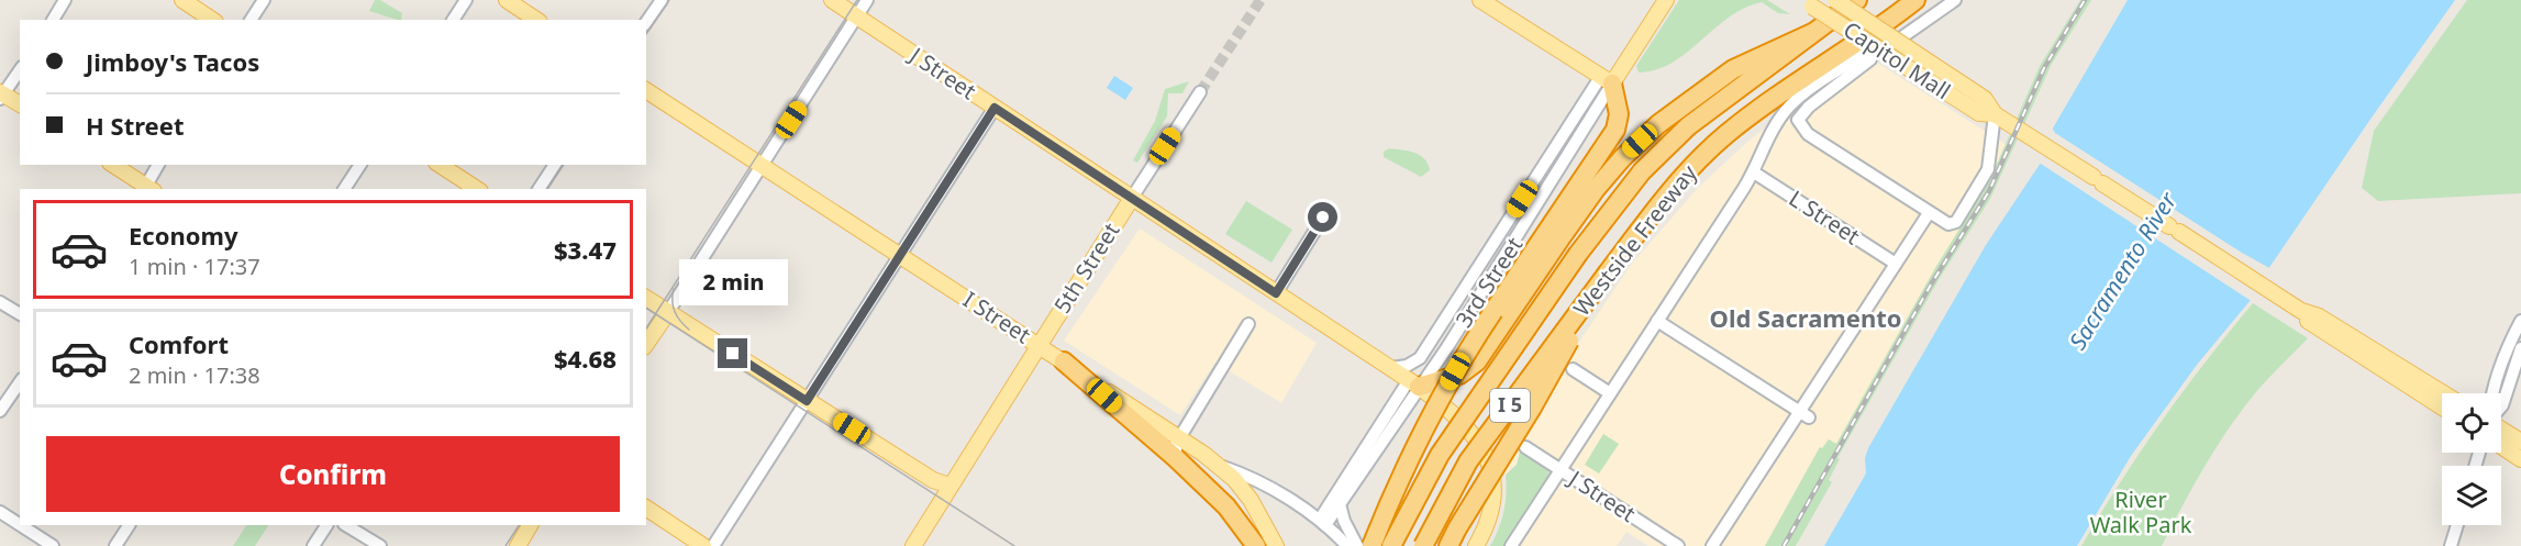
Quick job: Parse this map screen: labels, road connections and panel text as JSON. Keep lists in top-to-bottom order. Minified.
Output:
{"streets":{"highway":["Westside Freeway","I 5"],"main road":["Capitol Mall","J Street","5th Street","3rd Street","I Street"],"street":["L Street"]},"crossings":[["J Street","5th Street"],["J Street","3rd Street"],["5th Street","I Street"],["3rd Street","I Street"]],"districts":["Old Sacramento"],"water":["Sacramento River"],"parks":["River Walk Park"],"page":{"banner":["Jimboy's Tacos","H Street"],"list":[{"name":"Economy","note":"1 min · 17:37","value":"$3.47"},{"name":"Comfort","note":"2 min · 17:38","value":"$4.68"}],"bubble":"2 min","buttons":"Confirm"}}
